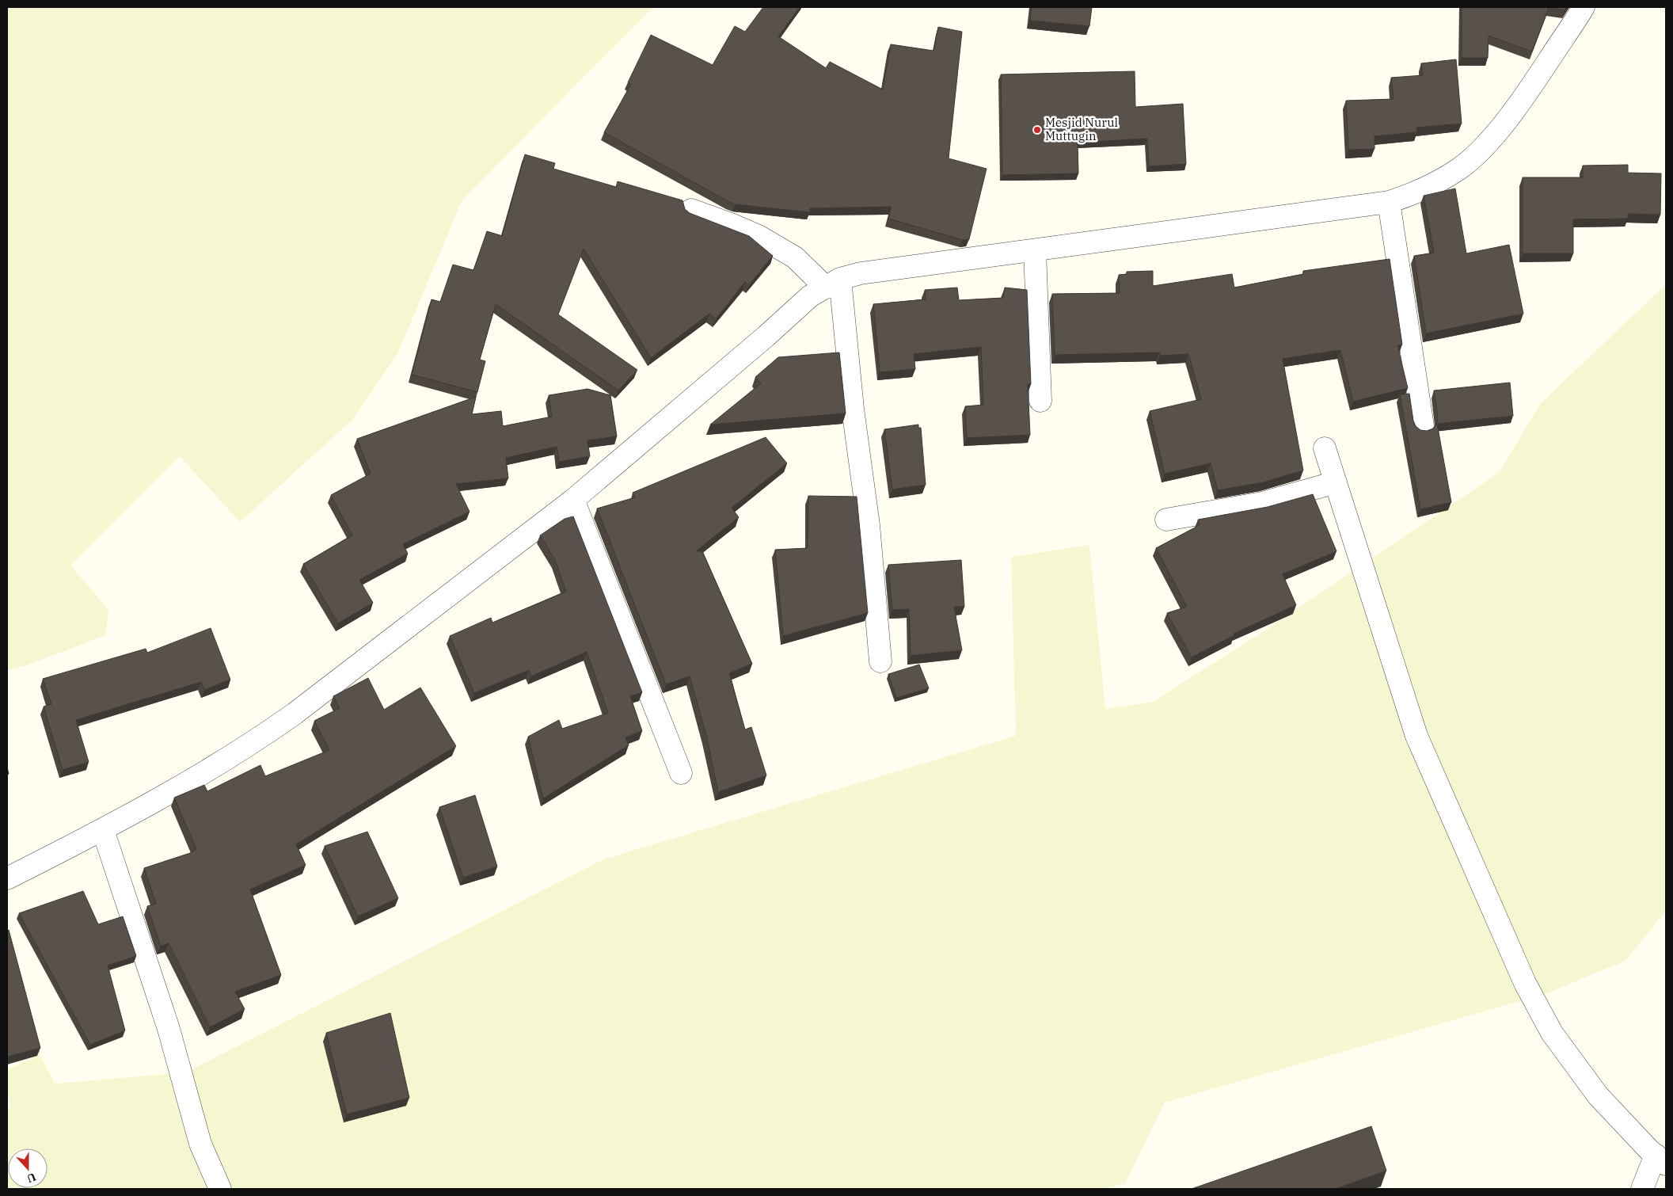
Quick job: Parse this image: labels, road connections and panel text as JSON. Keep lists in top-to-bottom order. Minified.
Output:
{"places":["Mesjid Nurul Muttugin"],"north":"bottom"}
